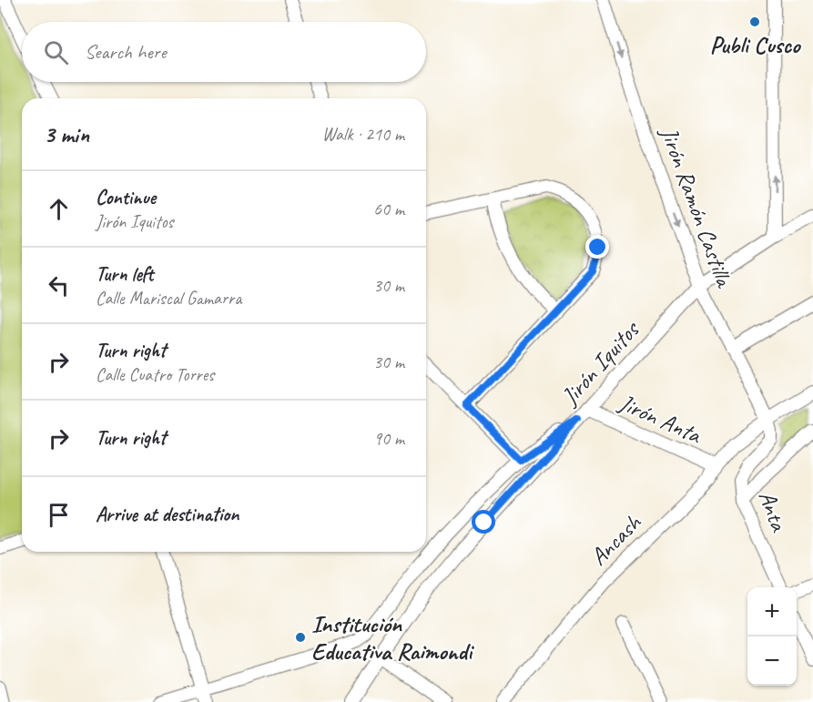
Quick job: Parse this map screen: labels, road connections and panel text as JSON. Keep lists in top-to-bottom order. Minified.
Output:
{"streets":{"street":["Jirón Ramón Castilla","Jirón Iquitos","Jirón Anta","Anta","Ancash"]},"crossings":[["Jirón Ramón Castilla","Jirón Iquitos"],["Jirón Ramón Castilla","Anta"],["Jirón Ramón Castilla","Ancash"],["Jirón Iquitos","Jirón Anta"],["Jirón Anta","Ancash"],["Anta","Ancash"]],"one_way":["Jirón Ramón Castilla"],"places":["Publi Cusco","Institución Educativa Raimondi"],"page":{"search":"Search here","heading":["3 min","Walk · 210 m"],"list":[["Continue","Jirón Iquitos","60 m"],["Turn left","Calle Mariscal Gamarra","30 m"],["Turn right","Calle Cuatro Torres","30 m"],["Turn right","90 m"],"Arrive at destination"],"map_buttons":["+","−"]}}
